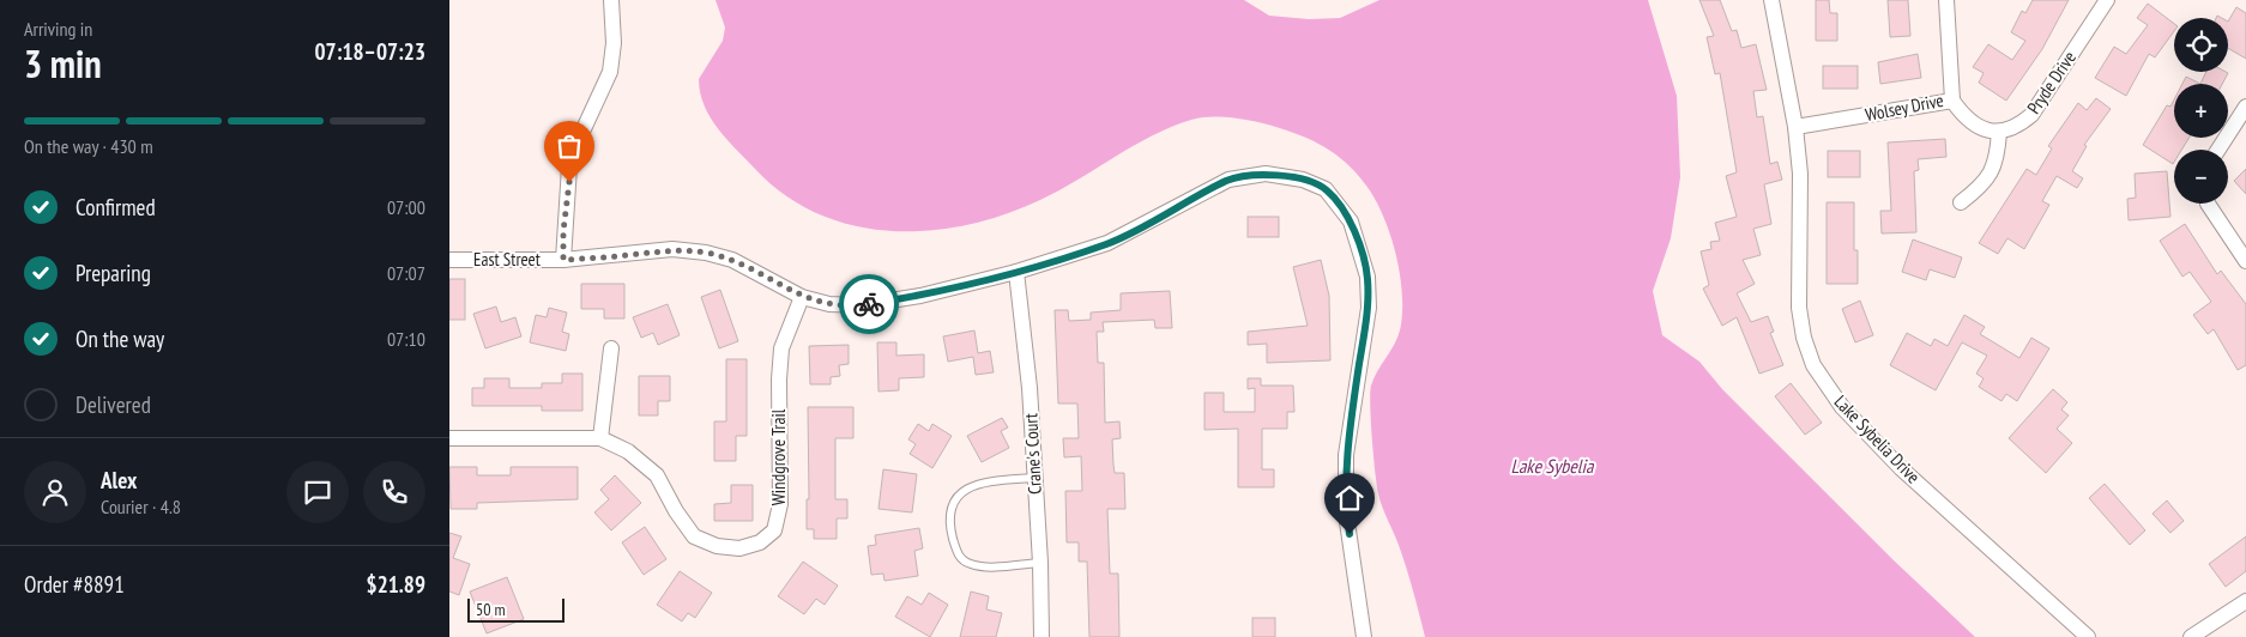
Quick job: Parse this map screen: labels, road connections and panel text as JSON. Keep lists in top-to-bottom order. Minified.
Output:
{"streets":{"street":["Pryde Drive","Wolsey Drive","East Street","Lake Sybelia Drive","Crane's Court","Windgrove Trail"]},"crossings":[["Wolsey Drive","Lake Sybelia Drive"]],"water":["Lake Sybelia"],"scale_bar":"50 m","page":{"heading":["3 min","Arriving in","07:18–07:23"],"panel":["Alex","Courier · 4.8","Order #8891","$21.89"],"map_buttons":["+","−"],"bar":"On the way · 430 m","list":[["Confirmed","07:00"],["Preparing","07:07"],["On the way","07:10"],"Delivered"],"scale":"50 m"}}
